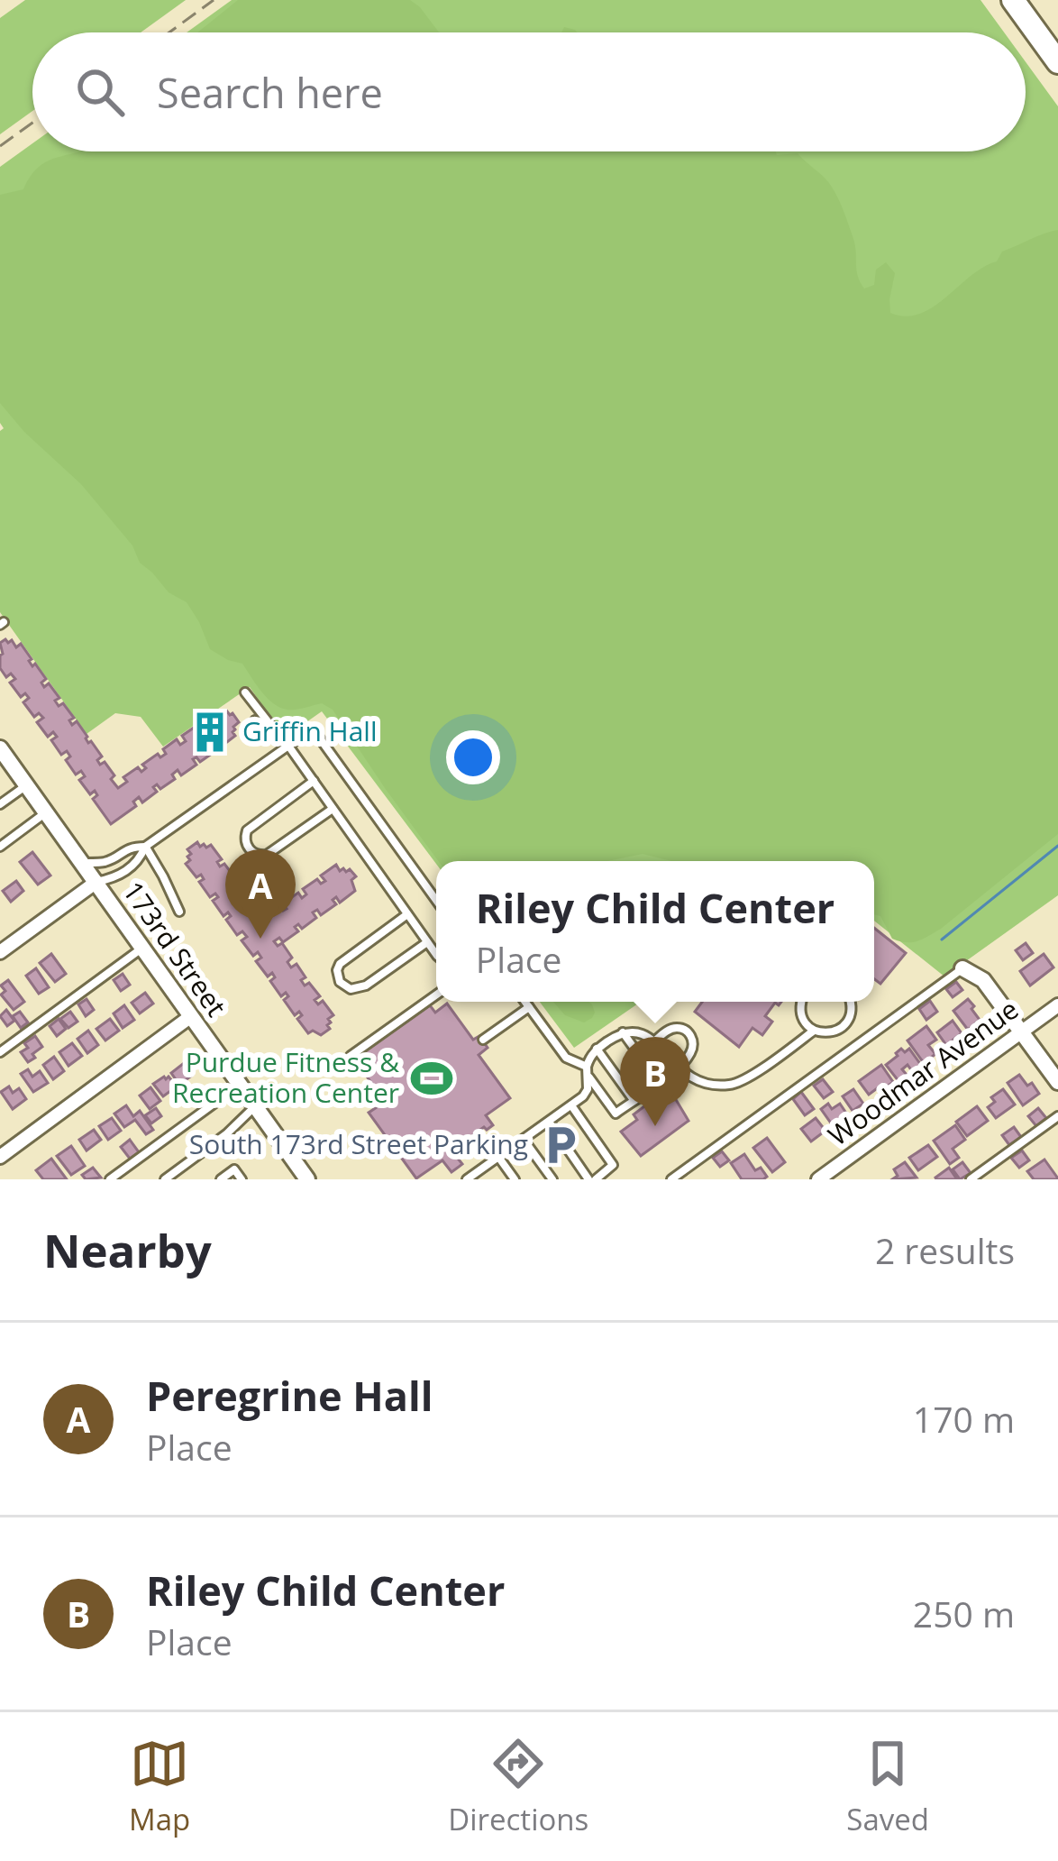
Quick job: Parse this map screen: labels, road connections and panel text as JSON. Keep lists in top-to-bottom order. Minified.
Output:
{"streets":{"street":["173rd Street","Woodmar Avenue"]},"places":{"building":["Griffin Hall"],"sports":["Purdue Fitness & Recreation Center"],"parking":["South 173rd Street Parking"]},"page":{"search":"Search here","pins":["A","B"],"popup":["Riley Child Center","Place"],"heading":["Nearby","2 results"],"list":[{"mark":"A","name":"Peregrine Hall","note":"Place","value":"170 m"},{"mark":"B","name":"Riley Child Center","note":"Place","value":"250 m"}],"nav":["Map","Directions","Saved"]}}
